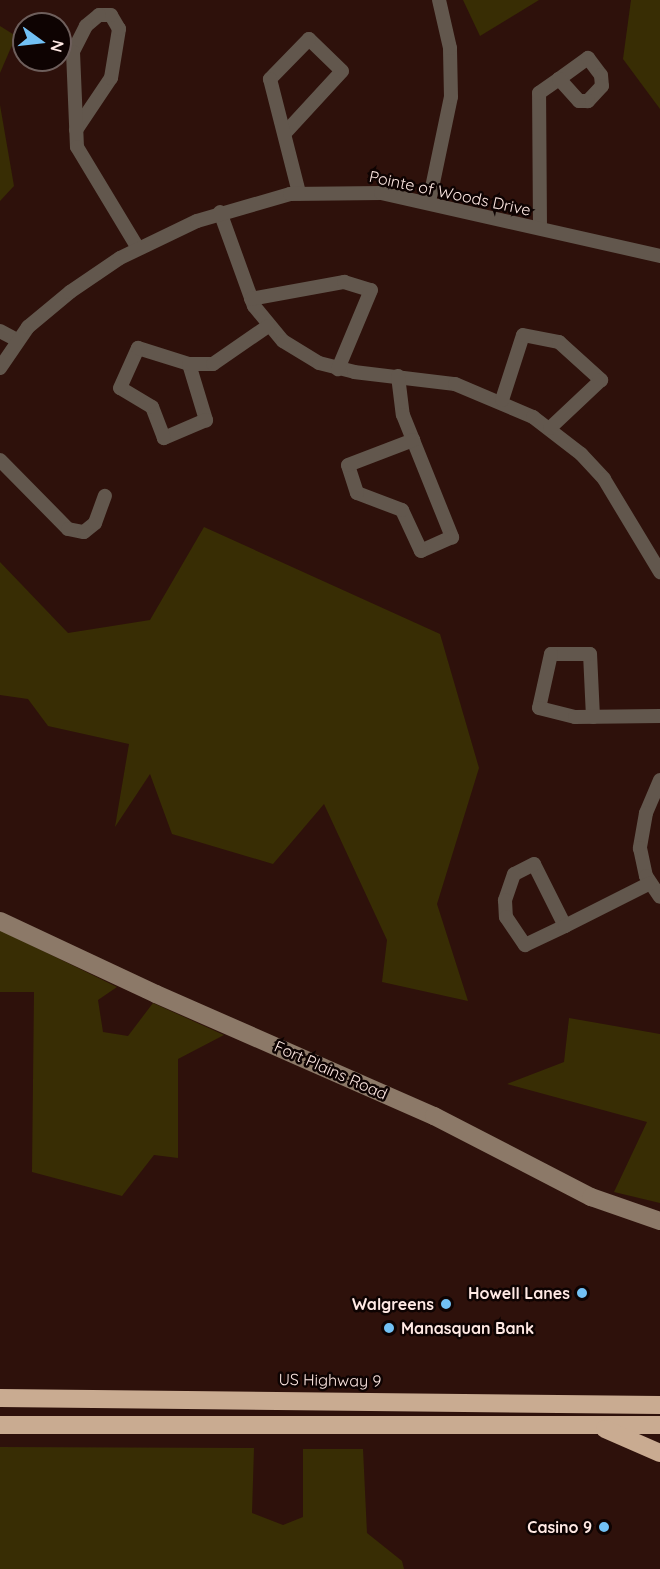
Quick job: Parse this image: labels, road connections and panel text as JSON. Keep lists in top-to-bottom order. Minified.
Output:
{"streets":{"highway":["US Highway 9"],"street":["Pointe of Woods Drive","Fort Plains Road"]},"places":["Howell Lanes","Walgreens","Manasquan Bank","Casino 9"],"north":"right"}
